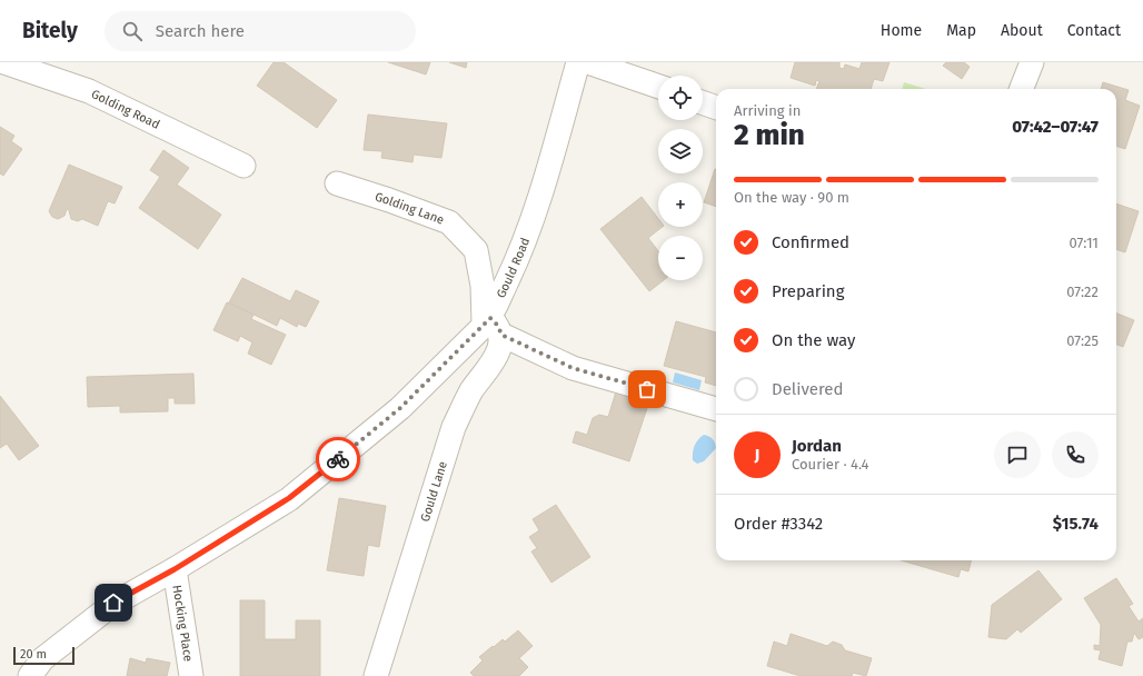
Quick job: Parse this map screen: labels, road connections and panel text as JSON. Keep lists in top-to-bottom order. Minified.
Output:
{"streets":{"street":["Golding Road","Golding Lane","Gould Road","Gould Lane","Hocking Place"]},"crossings":[["Golding Lane","Gould Road"],["Golding Lane","Gould Lane"],["Gould Road","Gould Lane"],["Gould Road","Hocking Place"]],"scale_bar":"20 m","page":{"header":"Bitely","search":"Search here","nav":["Home","Map","About","Contact"],"map_buttons":["+","−"],"heading":["2 min","Arriving in","07:42–07:47"],"panel":["Jordan","Courier · 4.4","Order #3342","$15.74"],"bar":"On the way · 90 m","list":[["Confirmed","07:11"],["Preparing","07:22"],["On the way","07:25"],"Delivered"],"round":"J","scale":"20 m"}}
